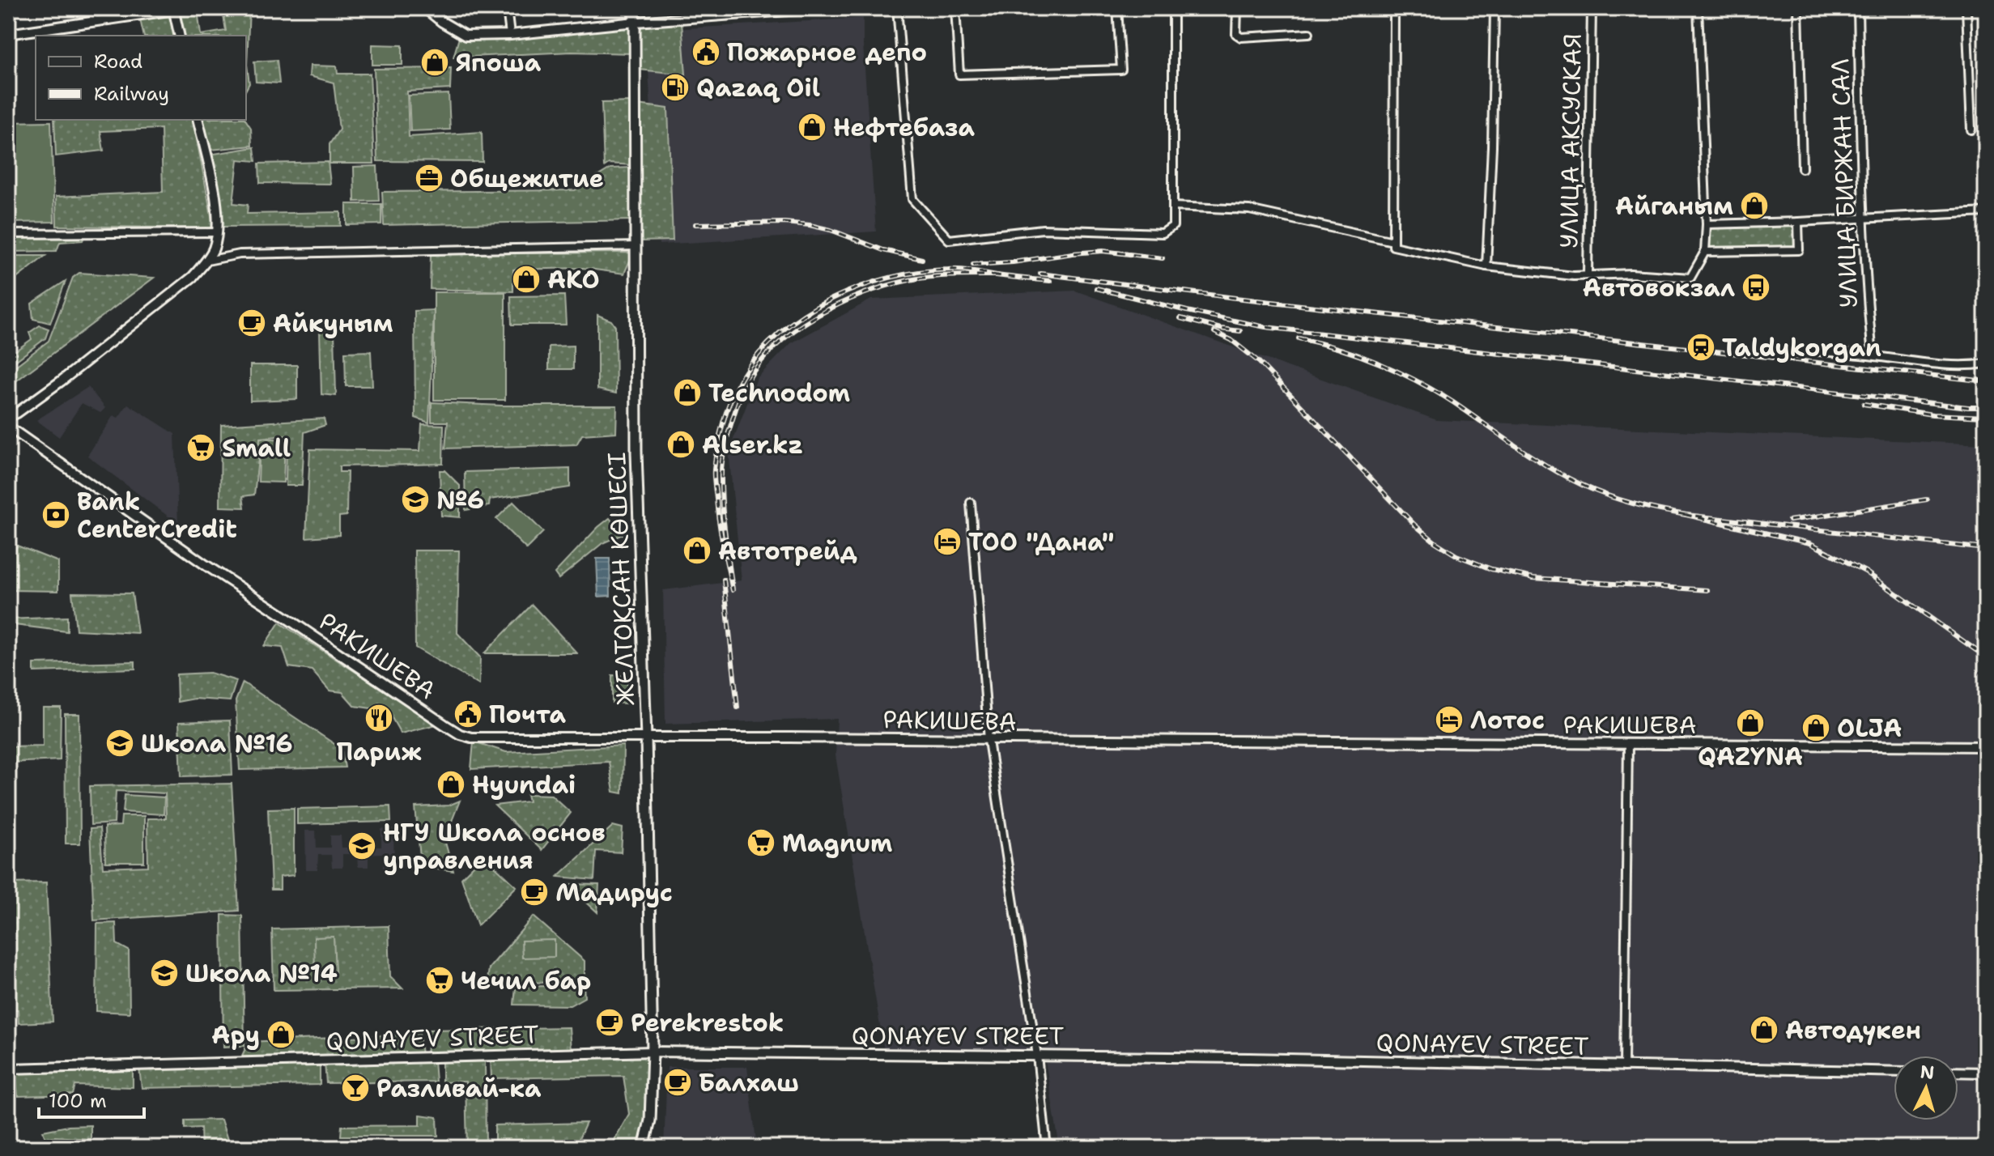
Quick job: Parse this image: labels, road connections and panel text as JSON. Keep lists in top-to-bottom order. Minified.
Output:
{"streets":{"main road":["ЖЕЛТОҚСАН КӨШЕСІ"],"street":["УЛИЦА АКСУСКАЯ","УЛИЦА БИРЖАН САЛ","РАКИШЕВА","QONAYEV STREET"]},"crossings":[["ЖЕЛТОҚСАН КӨШЕСІ","РАКИШЕВА"],["ЖЕЛТОҚСАН КӨШЕСІ","QONAYEV STREET"]],"places":{"public building":["Пожарное депо","Почта"],"shop":["Япоша","Нефтебаза","Айганым","АКО","Technodom","Alser.kz","Автотрейд","QAZYNA","OLJA","Hyundai","Автодүкен","Ару"],"fuel station":["Qazaq Oil"],"office":["Общежитие"],"bus stop":["Автовокзал"],"cafe":["Айкуным","Мадирус","Perekrestok","Балхаш"],"station":["Taldykorgan"],"supermarket":["Small","Magnum","Чечил бар"],"school or university":["№6","Школа №16","НГУ Школа основ управления","Школа №14"],"bank":["Bank CenterCredit"],"hotel":["ТОО \"Дана\"","Лотос"],"restaurant":["Париж"],"bar":["Разливай-ка"]},"legend":["Road","Railway"],"scale_bar":"100 m","north":"top"}
